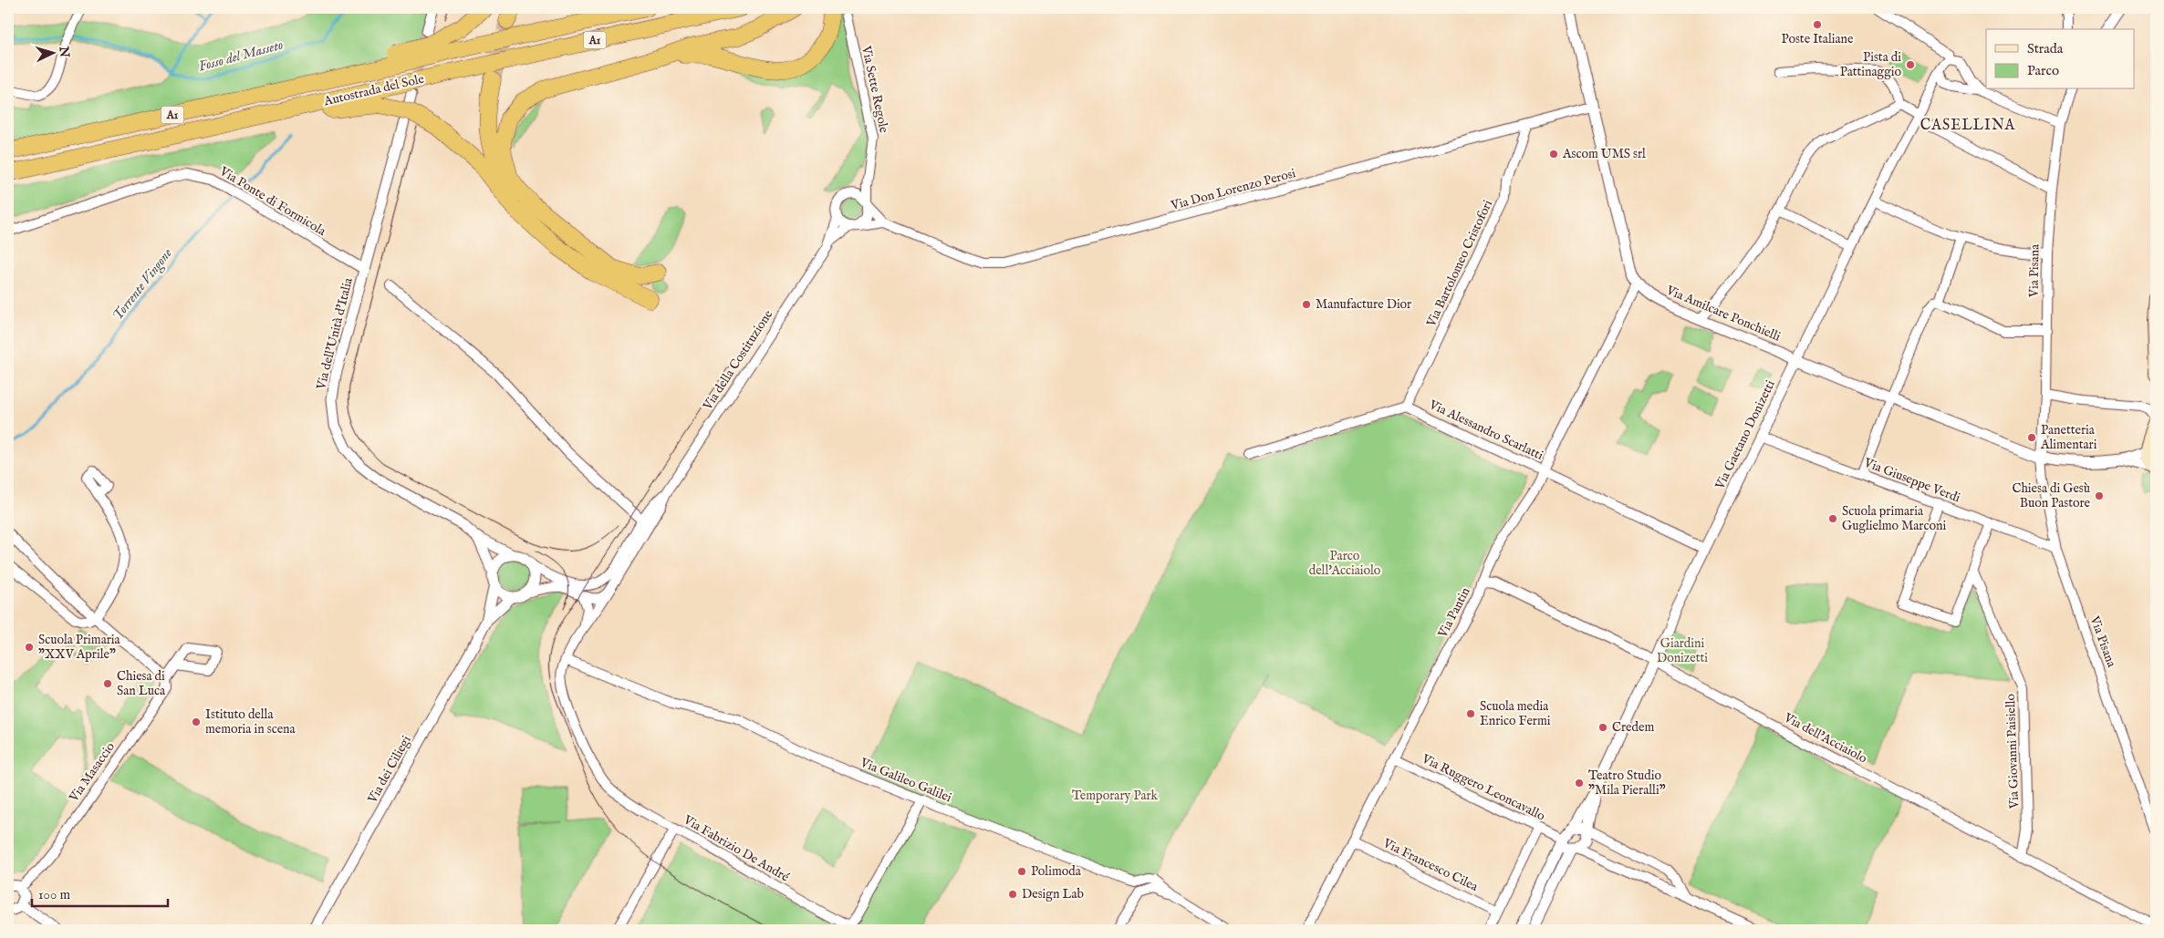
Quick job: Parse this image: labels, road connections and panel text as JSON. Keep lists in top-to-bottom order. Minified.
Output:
{"streets":{"highway":["A1","Autostrada del Sole"],"street":["Via Sette Regole","Via Don Lorenzo Perosi","Via Ponte di Formicola","Via Bartolomeo Cristofori","Via Pisana","Via Amilcare Ponchielli","Via dell'Unità d'Italia","Via della Costituzione","Via Alessandro Scarlatti","Via Gaetano Donizetti","Via Giuseppe Verdi","Via Pantin","Via dell'Acciaiolo","Via Giovanni Paisiello","Via dei Ciliegi","Via Masaccio","Via Galileo Galilei","Via Ruggero Leoncavallo","Via Fabrizio De André","Via Francesco Cilea"]},"crossings":[["Via Sette Regole","Via Don Lorenzo Perosi"],["Via Sette Regole","Via della Costituzione"],["Via Don Lorenzo Perosi","Via Bartolomeo Cristofori"],["Via Don Lorenzo Perosi","Via Amilcare Ponchielli"],["Via Don Lorenzo Perosi","Via della Costituzione"],["Via Ponte di Formicola","Via dell'Unità d'Italia"],["Via Bartolomeo Cristofori","Via Alessandro Scarlatti"],["Via Pisana","Via Amilcare Ponchielli"],["Via Pisana","Via Giuseppe Verdi"],["Via Amilcare Ponchielli","Via Gaetano Donizetti"],["Via Amilcare Ponchielli","Via Pantin"],["Via dell'Unità d'Italia","Via della Costituzione"],["Via dell'Unità d'Italia","Via dei Ciliegi"],["Via della Costituzione","Via dei Ciliegi"],["Via della Costituzione","Via Galileo Galilei"],["Via della Costituzione","Via Fabrizio De André"],["Via Alessandro Scarlatti","Via Gaetano Donizetti"],["Via Alessandro Scarlatti","Via Pantin"],["Via Gaetano Donizetti","Via Giuseppe Verdi"],["Via Gaetano Donizetti","Via dell'Acciaiolo"],["Via Gaetano Donizetti","Via Ruggero Leoncavallo"],["Via Pantin","Via dell'Acciaiolo"],["Via Pantin","Via Ruggero Leoncavallo"],["Via Pantin","Via Francesco Cilea"],["Via dell'Acciaiolo","Via Giovanni Paisiello"],["Via Galileo Galilei","Via Fabrizio De André"]],"districts":["CASELLINA"],"water":["Fosso del Masseto","Torrente Vingone"],"parks":["Parco dell'Acciaiolo","Giardini Donizetti","Temporary Park"],"places":["Poste Italiane","Pista di Pattinaggio","Ascom UMS srl","Manufacture Dior","Panetteria Alimentari","Chiesa di Gesù Buon Pastore","Scuola primaria Guglielmo Marconi","Scuola Primaria \"XXV Aprile\"","Chiesa di San Luca","Scuola media Enrico Fermi","Istituto della memoria in scena","Credem","Teatro Studio \"Mila Pieralli\"","Polimoda","Design Lab"],"legend":["Strada","Parco"],"scale_bar":"100 m","north":"right"}
